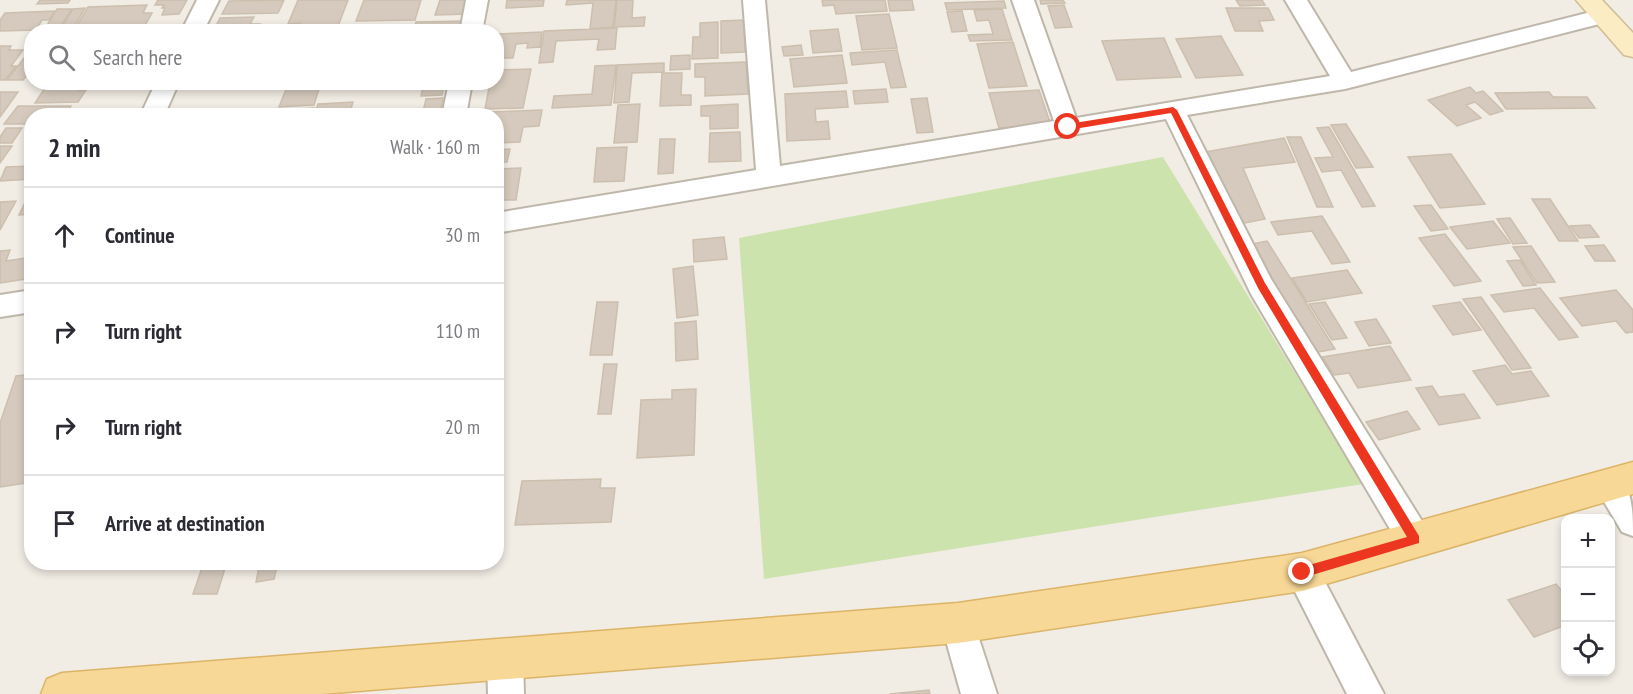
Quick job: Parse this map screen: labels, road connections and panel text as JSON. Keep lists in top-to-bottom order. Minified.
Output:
{"page":{"search":"Search here","heading":["2 min","Walk · 160 m"],"list":[["Continue","30 m"],["Turn right","110 m"],["Turn right","20 m"],"Arrive at destination"],"map_buttons":["+","−"]}}
